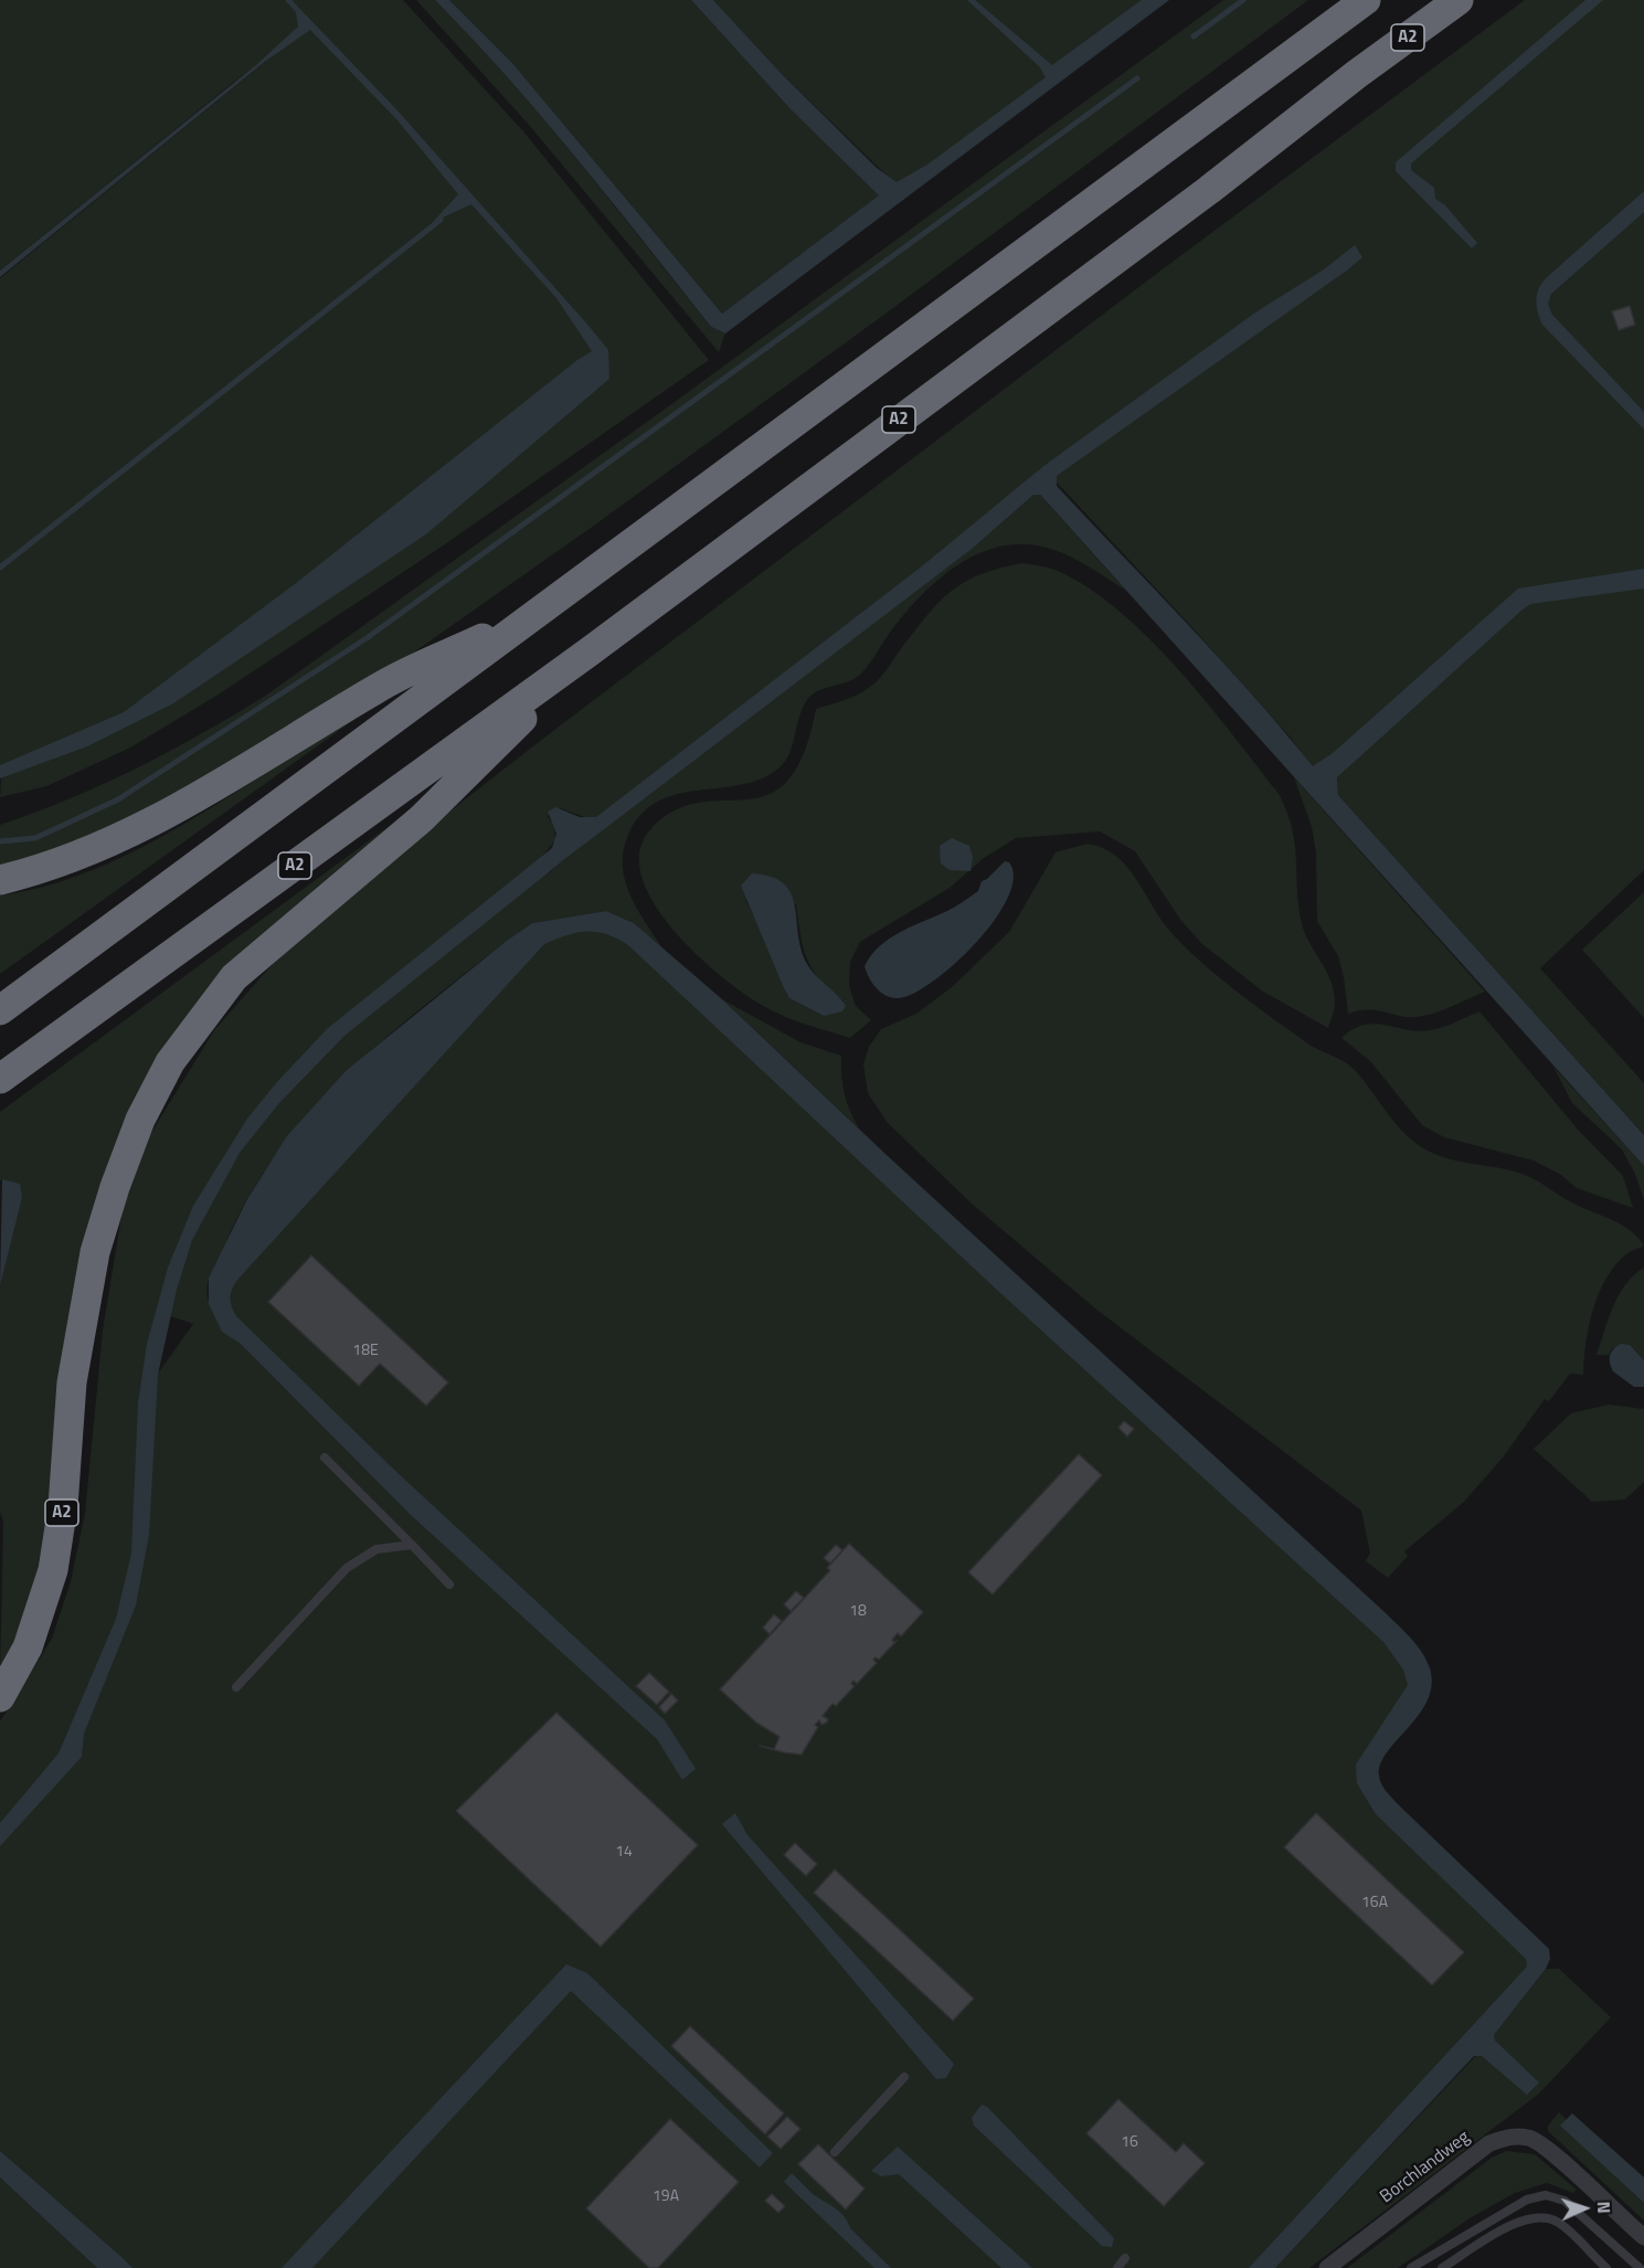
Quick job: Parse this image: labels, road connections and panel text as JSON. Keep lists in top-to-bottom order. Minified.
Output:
{"streets":{"highway":["A2"],"street":["Borchlandweg"]},"house_numbers":["18E","18","14","16A","16","19A"],"north":"right"}
